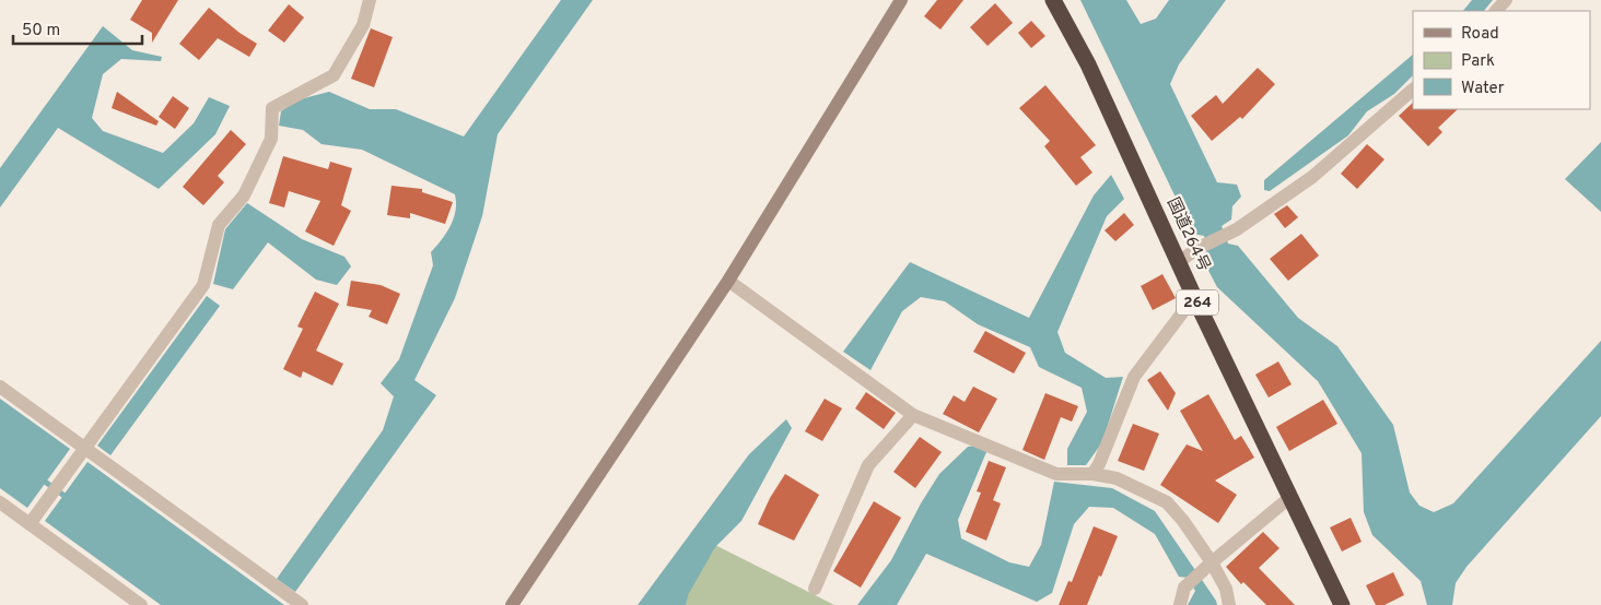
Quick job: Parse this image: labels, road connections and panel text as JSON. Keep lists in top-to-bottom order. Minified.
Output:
{"streets":{"highway":["国道264号","264"]},"legend":["Road","Park","Water"],"scale_bar":"50 m"}
